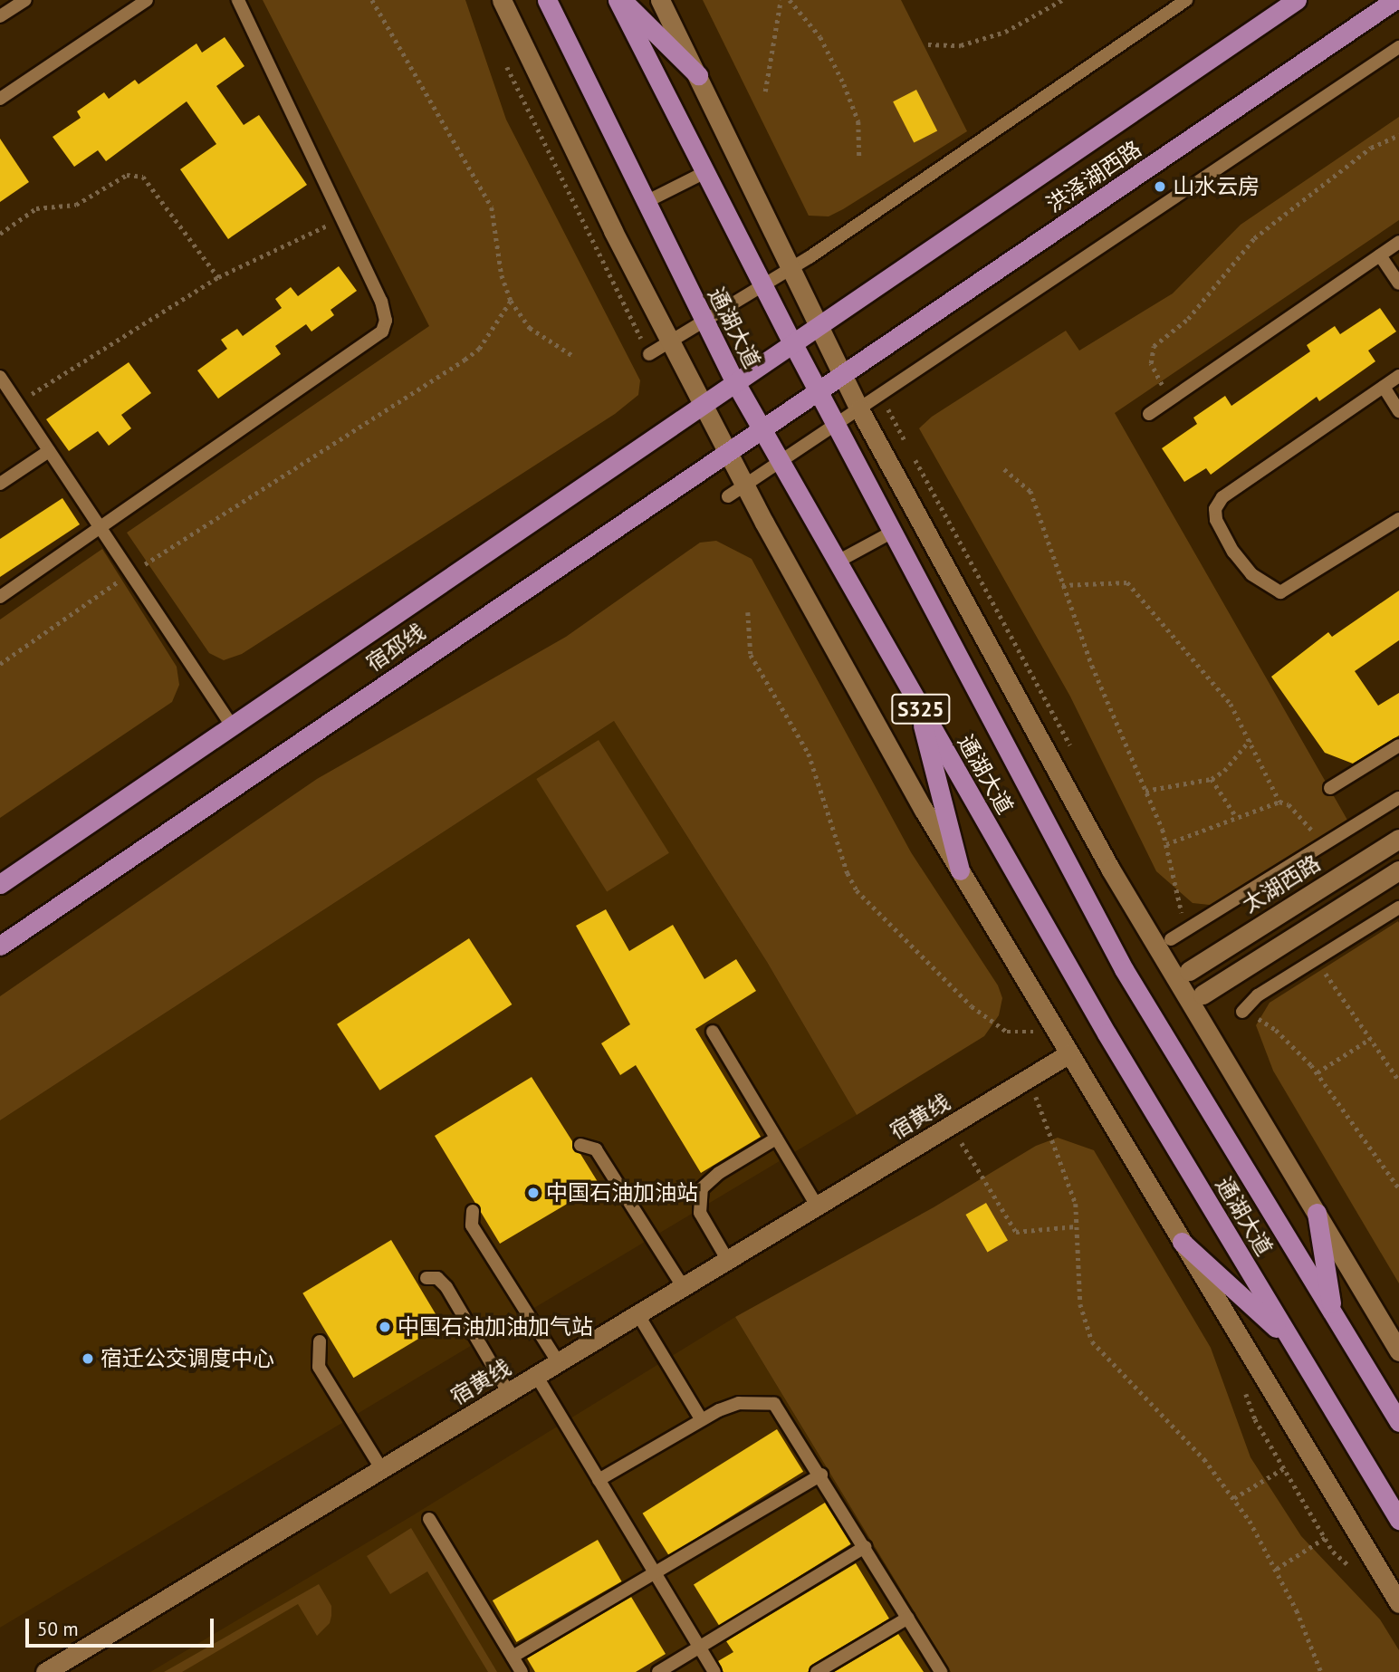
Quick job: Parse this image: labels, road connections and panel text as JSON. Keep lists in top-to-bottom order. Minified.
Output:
{"streets":{"main road":["洪泽湖西路","通湖大道","宿邳线","S325"],"street":["太湖西路","宿黄线"]},"crossings":[["洪泽湖西路","通湖大道"],["洪泽湖西路","宿邳线"],["通湖大道","宿邳线"]],"places":["山水云房","中国石油加油站","中国石油加油加气站","宿迁公交调度中心"],"scale_bar":"50 m"}
